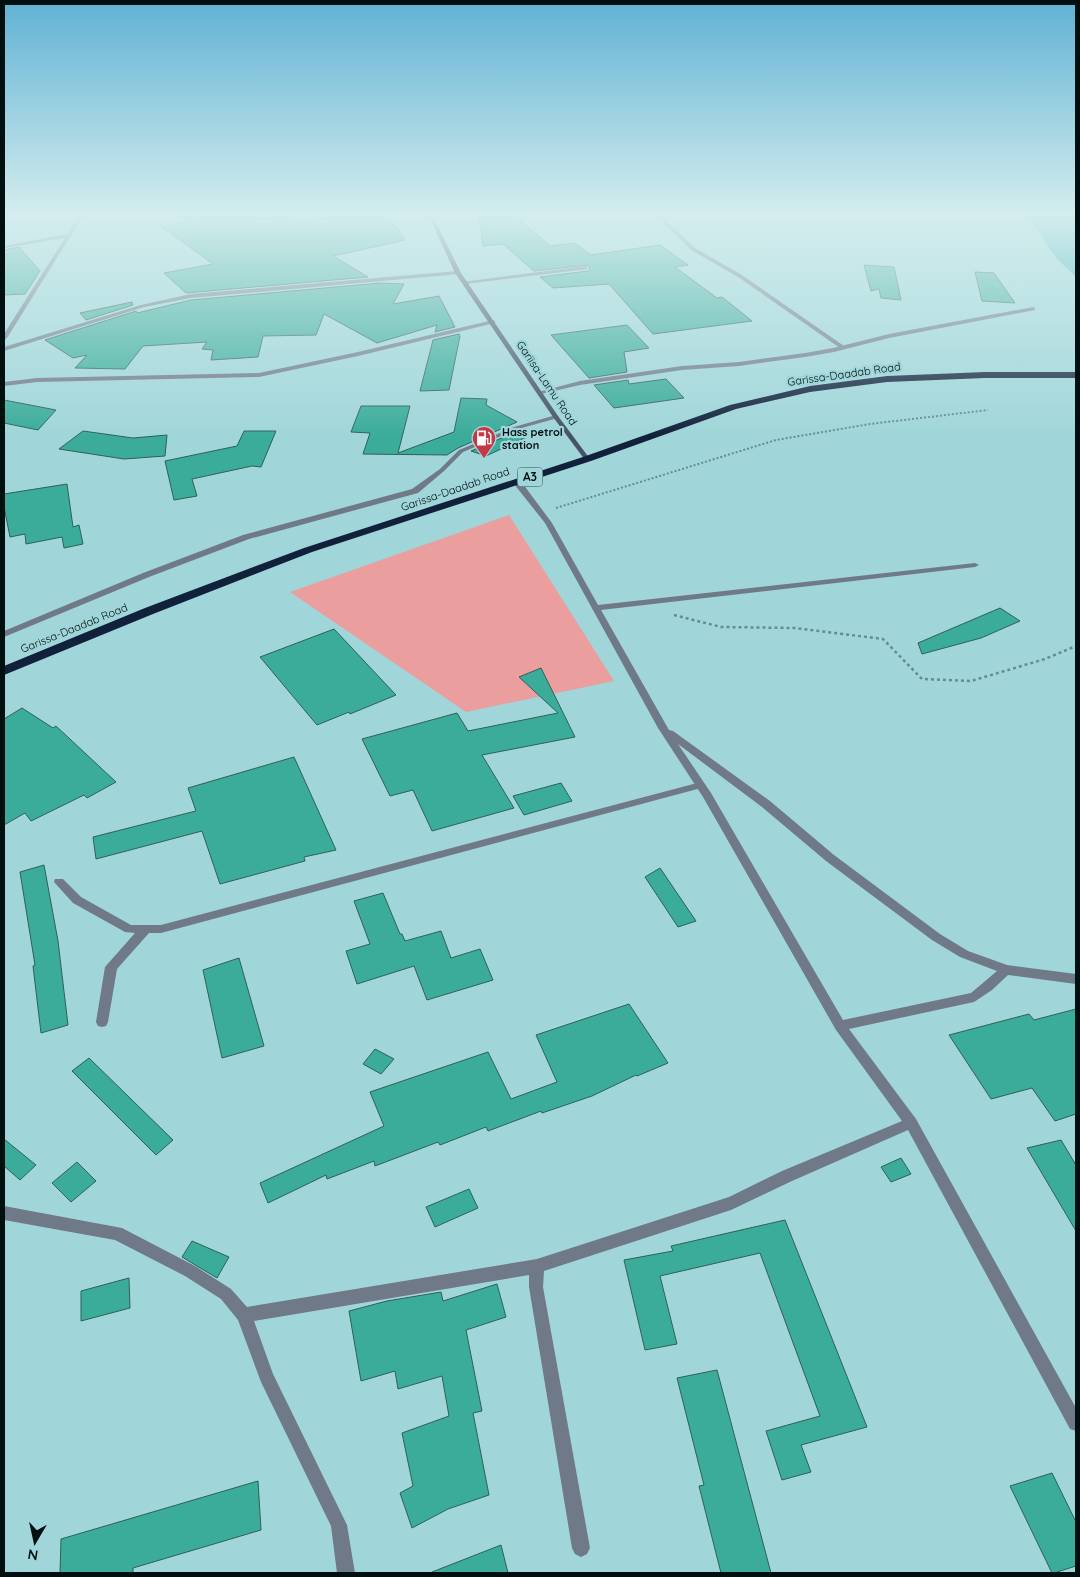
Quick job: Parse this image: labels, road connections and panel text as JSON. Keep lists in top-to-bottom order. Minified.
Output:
{"streets":{"highway":["Garissa-Daadab Road","A3"],"street":["Gariisa-Lamu Road"]},"crossings":[["Garissa-Daadab Road","Gariisa-Lamu Road"]],"places":{"fuel station":["Hass petrol station"]},"north":"bottom"}
